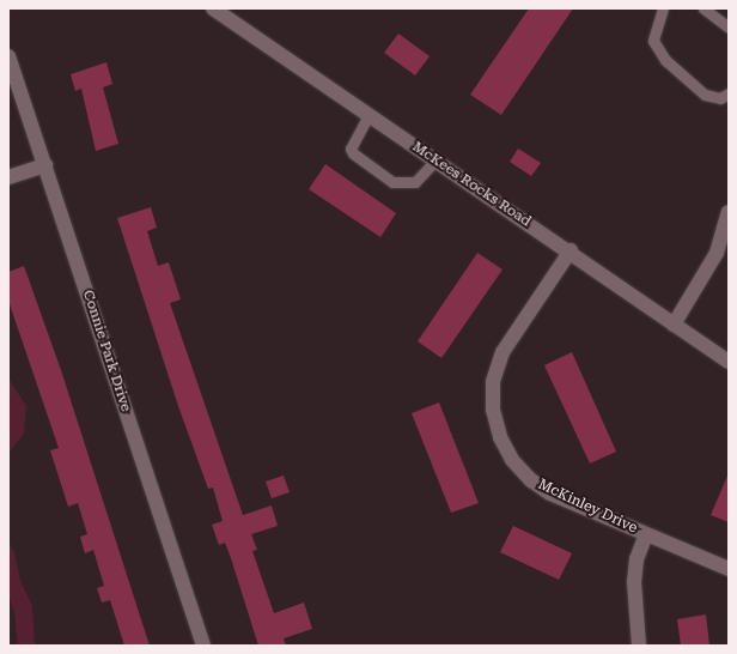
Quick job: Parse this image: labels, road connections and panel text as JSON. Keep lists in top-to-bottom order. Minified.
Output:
{"streets":{"street":["McKees Rocks Road","Connie Park Drive","McKinley Drive"]},"crossings":[["McKees Rocks Road","McKinley Drive"]]}
